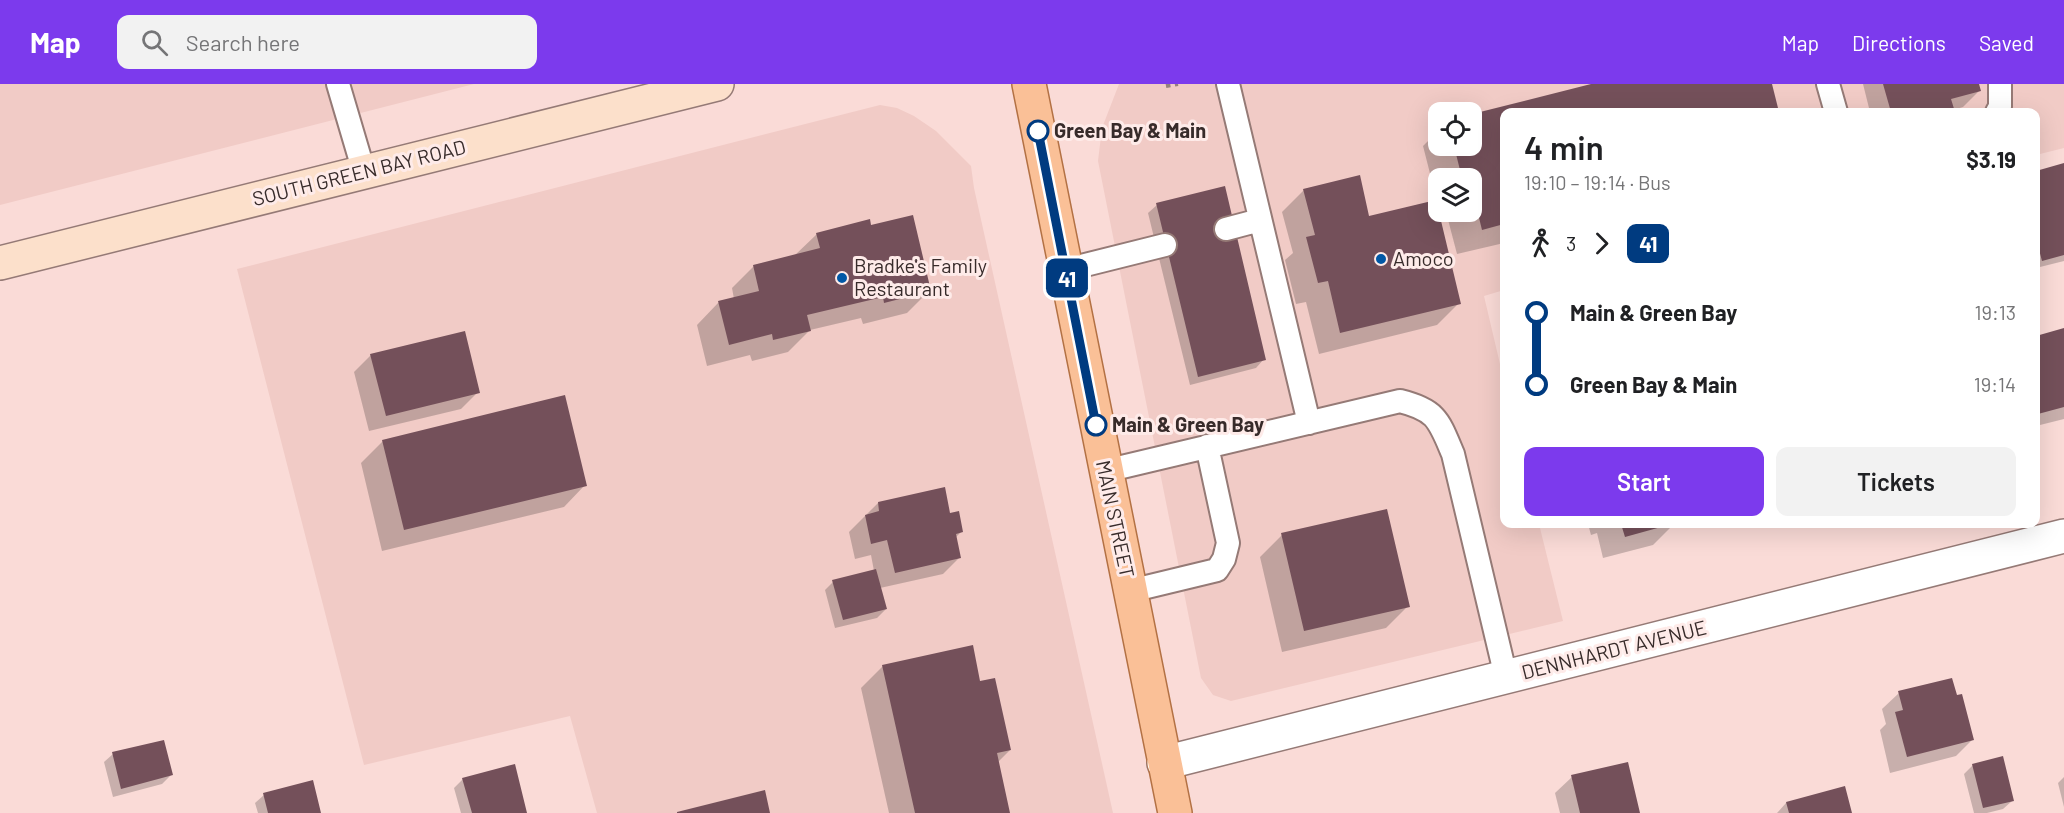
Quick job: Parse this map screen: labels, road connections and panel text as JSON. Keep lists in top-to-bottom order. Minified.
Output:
{"streets":{"main road":["SOUTH GREEN BAY ROAD","MAIN STREET"],"street":["DENNHARDT AVENUE"]},"crossings":[["MAIN STREET","DENNHARDT AVENUE"]],"places":["Green Bay & Main","Amoco","Bradke's Family Restaurant","Main & Green Bay"],"lines":["bus line 41"],"page":{"header":"Map","search":"Search here","nav":["Map","Directions","Saved"],"on_map":"41","heading":["4 min","19:10 – 19:14 · Bus","$3.19"],"legs":["3","41"],"list":[{"name":"Main & Green Bay","value":"19:13"},{"name":"Green Bay & Main","value":"19:14"}],"buttons":["Start","Tickets"]}}
